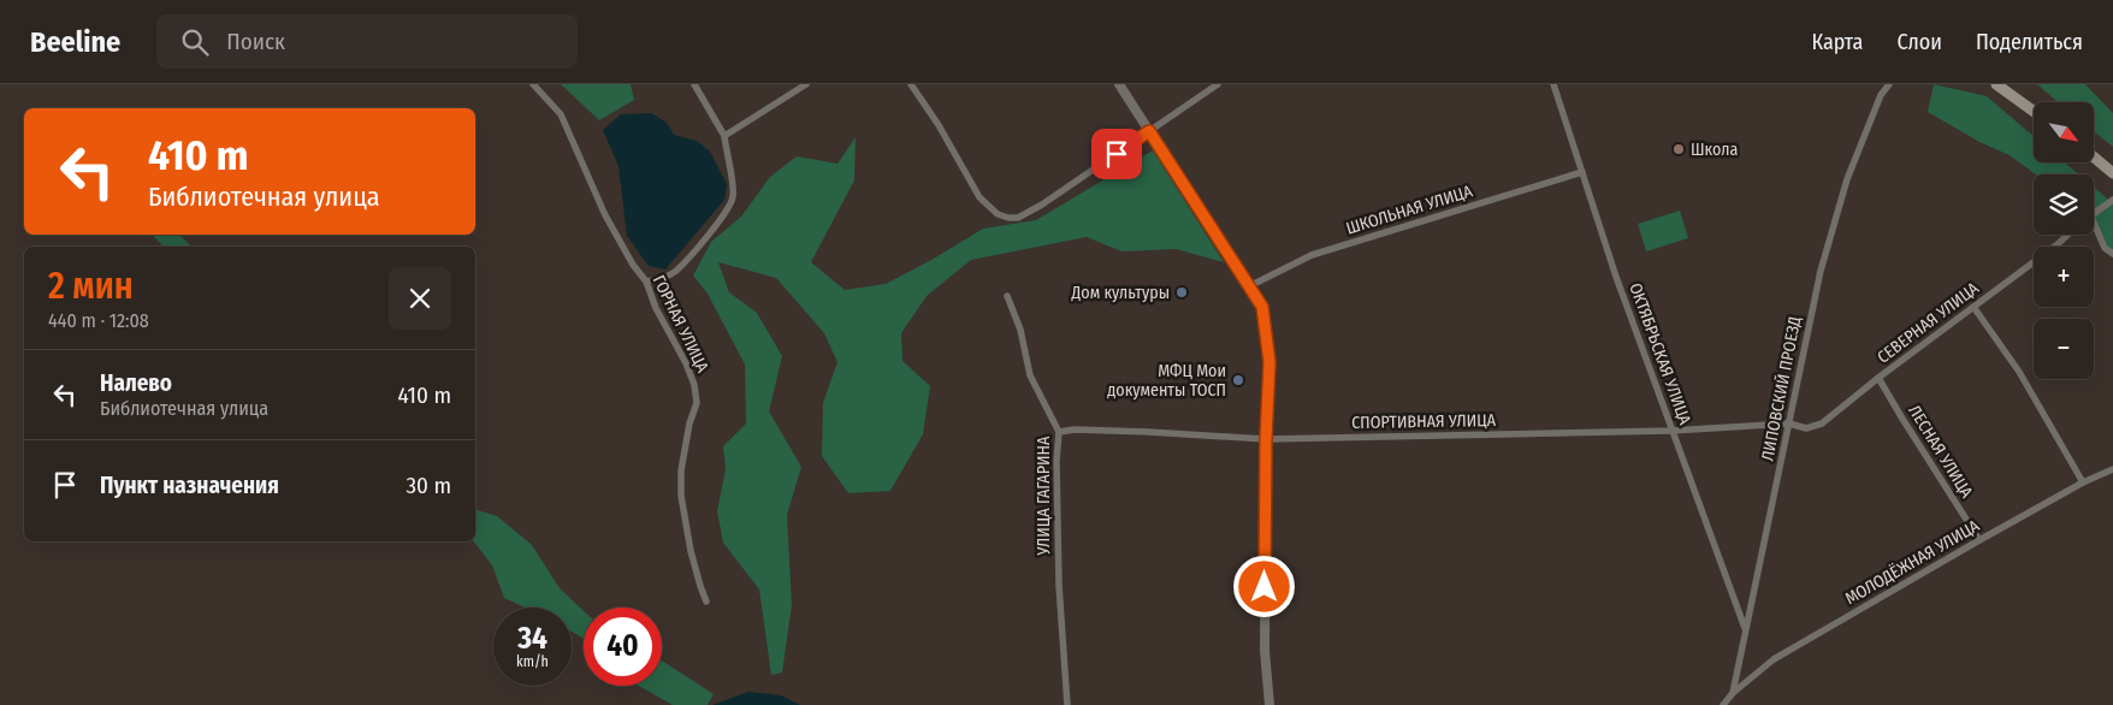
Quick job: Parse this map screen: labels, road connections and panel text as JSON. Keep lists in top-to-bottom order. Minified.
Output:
{"streets":{"street":["ШКОЛЬНАЯ УЛИЦА","СЕВЕРНАЯ УЛИЦА","ГОРНАЯ УЛИЦА","ОКТЯБРЬСКАЯ УЛИЦА","ЛИПОВСКИЙ ПРОЕЗД","СПОРТИВНАЯ УЛИЦА","ЛЕСНАЯ УЛИЦА","УЛИЦА ГАГАРИНА","МОЛОДЁЖНАЯ УЛИЦА"]},"crossings":[["ШКОЛЬНАЯ УЛИЦА","ОКТЯБРЬСКАЯ УЛИЦА"],["СЕВЕРНАЯ УЛИЦА","ЛИПОВСКИЙ ПРОЕЗД"],["СЕВЕРНАЯ УЛИЦА","СПОРТИВНАЯ УЛИЦА"],["СЕВЕРНАЯ УЛИЦА","ЛЕСНАЯ УЛИЦА"],["ОКТЯБРЬСКАЯ УЛИЦА","ЛИПОВСКИЙ ПРОЕЗД"],["ОКТЯБРЬСКАЯ УЛИЦА","СПОРТИВНАЯ УЛИЦА"],["ЛИПОВСКИЙ ПРОЕЗД","СПОРТИВНАЯ УЛИЦА"],["ЛИПОВСКИЙ ПРОЕЗД","МОЛОДЁЖНАЯ УЛИЦА"],["СПОРТИВНАЯ УЛИЦА","УЛИЦА ГАГАРИНА"],["ЛЕСНАЯ УЛИЦА","МОЛОДЁЖНАЯ УЛИЦА"]],"places":["Школа","Дом культуры","МФЦ Мои документы ТОСП"],"north":"bottom right","page":{"header":"Beeline","search":"Поиск","nav":["Карта","Слои","Поделиться"],"map_buttons":["+","−"],"turn":["410 m","Библиотечная улица"],"heading":["2 мин","440 m · 12:08"],"list":[{"name":"Налево","note":"Библиотечная улица","value":"410 m"},{"name":"Пункт назначения","value":"30 m"}],"speed":"34 km/h","limit":"40"}}
